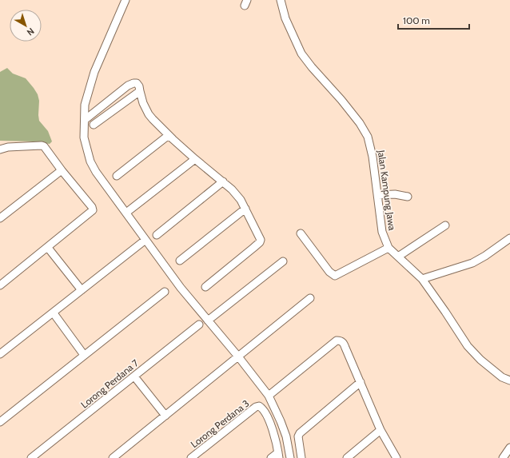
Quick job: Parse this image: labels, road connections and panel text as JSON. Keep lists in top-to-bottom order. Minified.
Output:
{"streets":{"street":["Jalan Kampung Jawa","Lorong Perdana 7","Lorong Perdana 3"]},"scale_bar":"100 m","north":"bottom right"}
